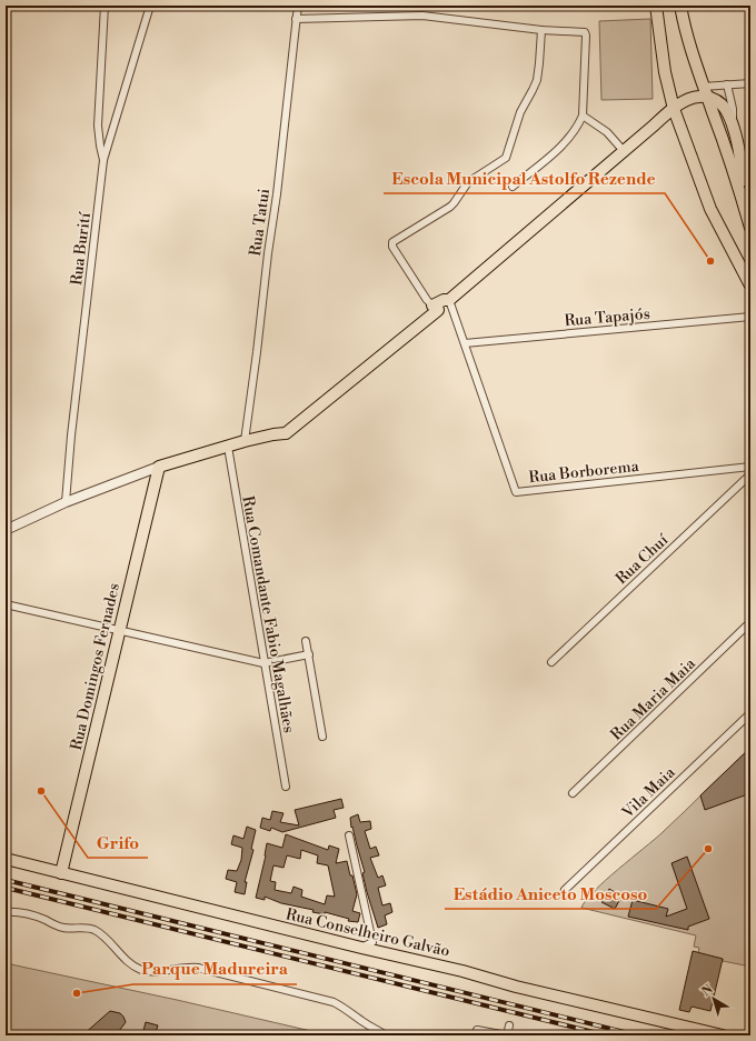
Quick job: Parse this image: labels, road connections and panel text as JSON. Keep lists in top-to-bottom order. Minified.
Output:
{"streets":{"main road":["Rua Domingos Fernades","Rua Conselheiro Galvão"],"street":["Rua Tatui","Rua Burití","Rua Tapajós","Rua Borborema","Rua Chuí","Rua Comandante Fabio Magalhães","Rua Maria Maia","Vila Maia"]},"crossings":[["Rua Tapajós","Rua Borborema"],["Rua Domingos Fernades","Rua Conselheiro Galvão"]],"places":["Escola Municipal Astolfo Rezende","Grifo","Estádio Aniceto Moscoso","Parque Madureira"],"north":"top left"}
